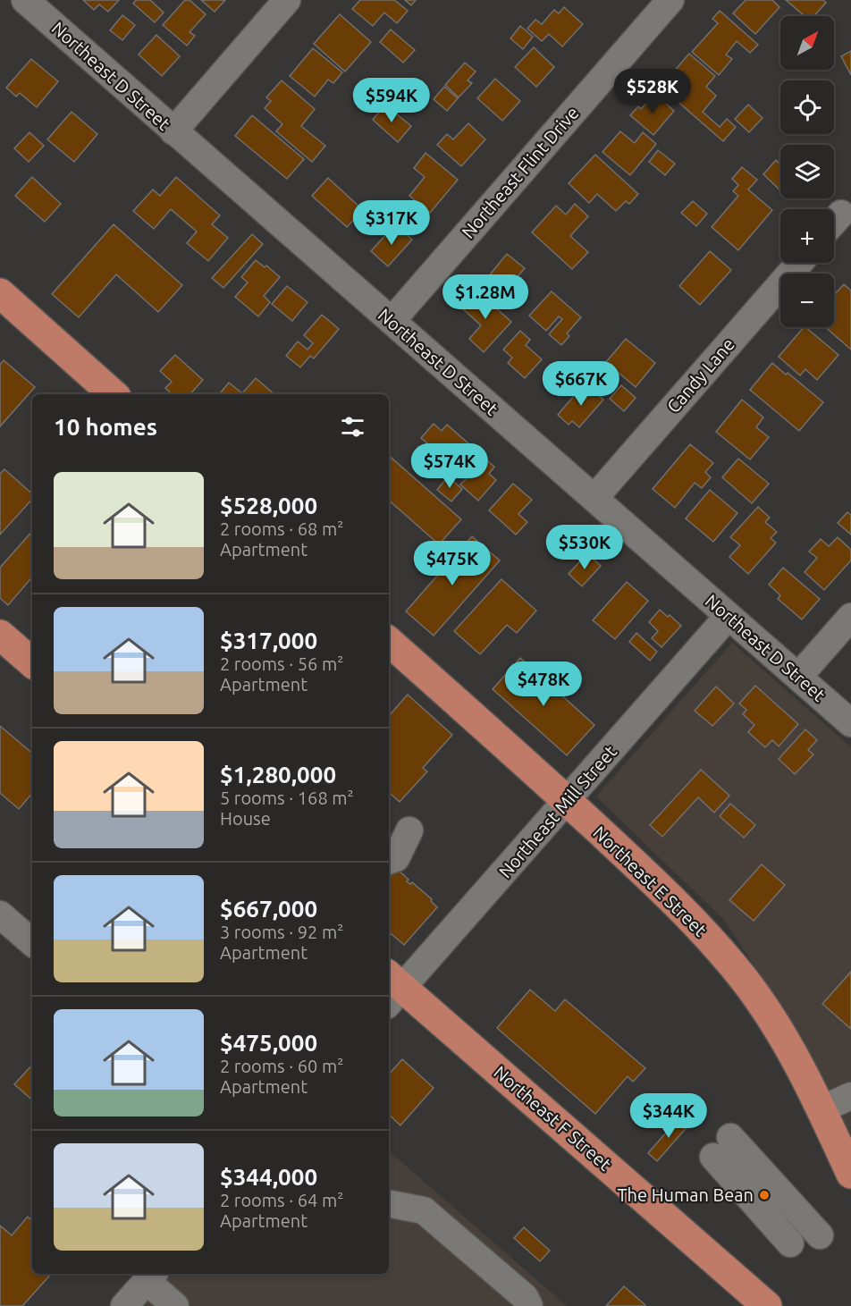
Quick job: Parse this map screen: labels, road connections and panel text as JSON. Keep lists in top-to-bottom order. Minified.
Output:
{"streets":{"main road":["Northeast E Street","Northeast F Street"],"street":["Northeast D Street","Northeast Flint Drive","Candy Lane","Northeast Mill Street"]},"crossings":[["Northeast D Street","Northeast Flint Drive"],["Northeast D Street","Candy Lane"],["Northeast D Street","Northeast Mill Street"],["Northeast Mill Street","Northeast E Street"],["Northeast Mill Street","Northeast F Street"]],"places":["The Human Bean"],"north":"top right","page":{"map_buttons":["+","−"],"price":["$528K","$594K","$317K","$1.28M","$667K","$574K","$530K","$475K","$478K","$344K"],"heading":"10 homes","list":[{"name":"$528,000","note":"2 rooms · 68 m² · Apartment"},{"name":"$317,000","note":"2 rooms · 56 m² · Apartment"},{"name":"$1,280,000","note":"5 rooms · 168 m² · House"},{"name":"$667,000","note":"3 rooms · 92 m² · Apartment"},{"name":"$475,000","note":"2 rooms · 60 m² · Apartment"},{"name":"$344,000","note":"2 rooms · 64 m² · Apartment"}]}}
